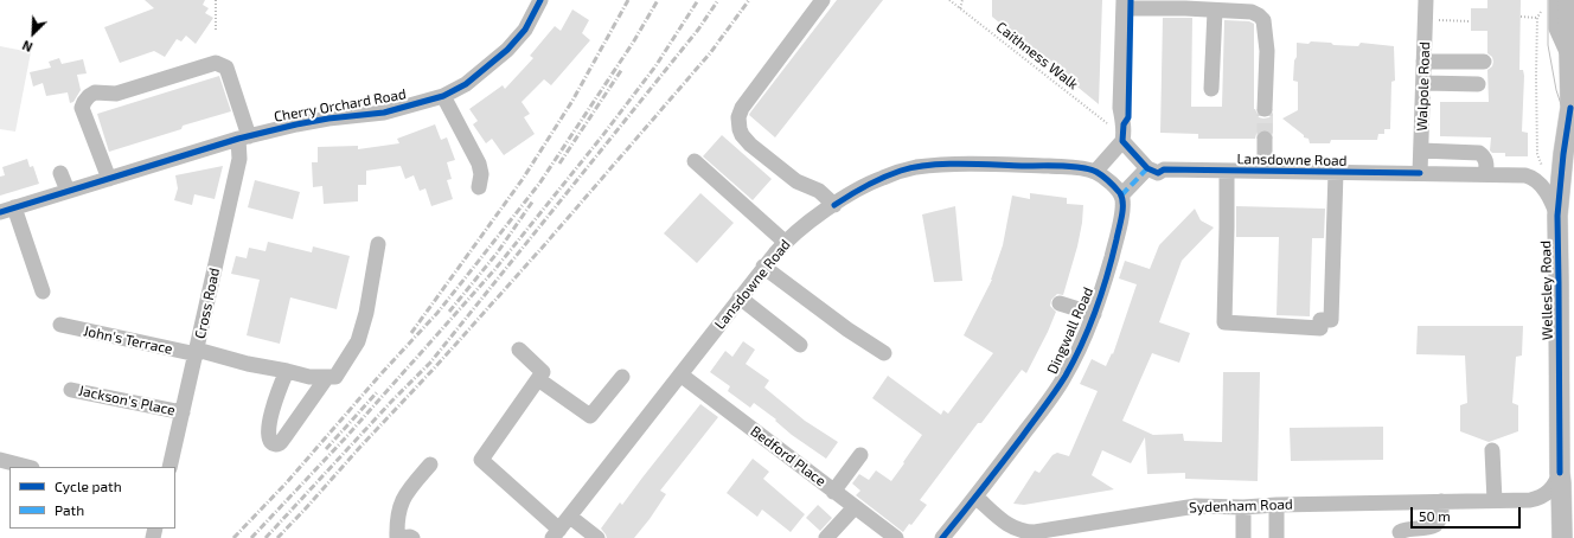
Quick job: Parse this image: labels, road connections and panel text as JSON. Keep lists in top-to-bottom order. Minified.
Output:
{"streets":{"main road":["Wellesley Road"],"street":["Walpole Road","Cherry Orchard Road","Lansdowne Road","Cross Road","Dingwall Road","John's Terrace","Jackson's Place","Bedford Place","Sydenham Road"],"path":["Caithness Walk"]},"crossings":[["Walpole Road","Lansdowne Road"],["Cherry Orchard Road","Cross Road"],["Lansdowne Road","Wellesley Road"],["Lansdowne Road","Dingwall Road"],["Lansdowne Road","Bedford Place"],["Wellesley Road","Sydenham Road"],["Cross Road","John's Terrace"],["Cross Road","Jackson's Place"],["Dingwall Road","Sydenham Road"]],"legend":["Cycle path","Path"],"scale_bar":"50 m","north":"bottom left"}
